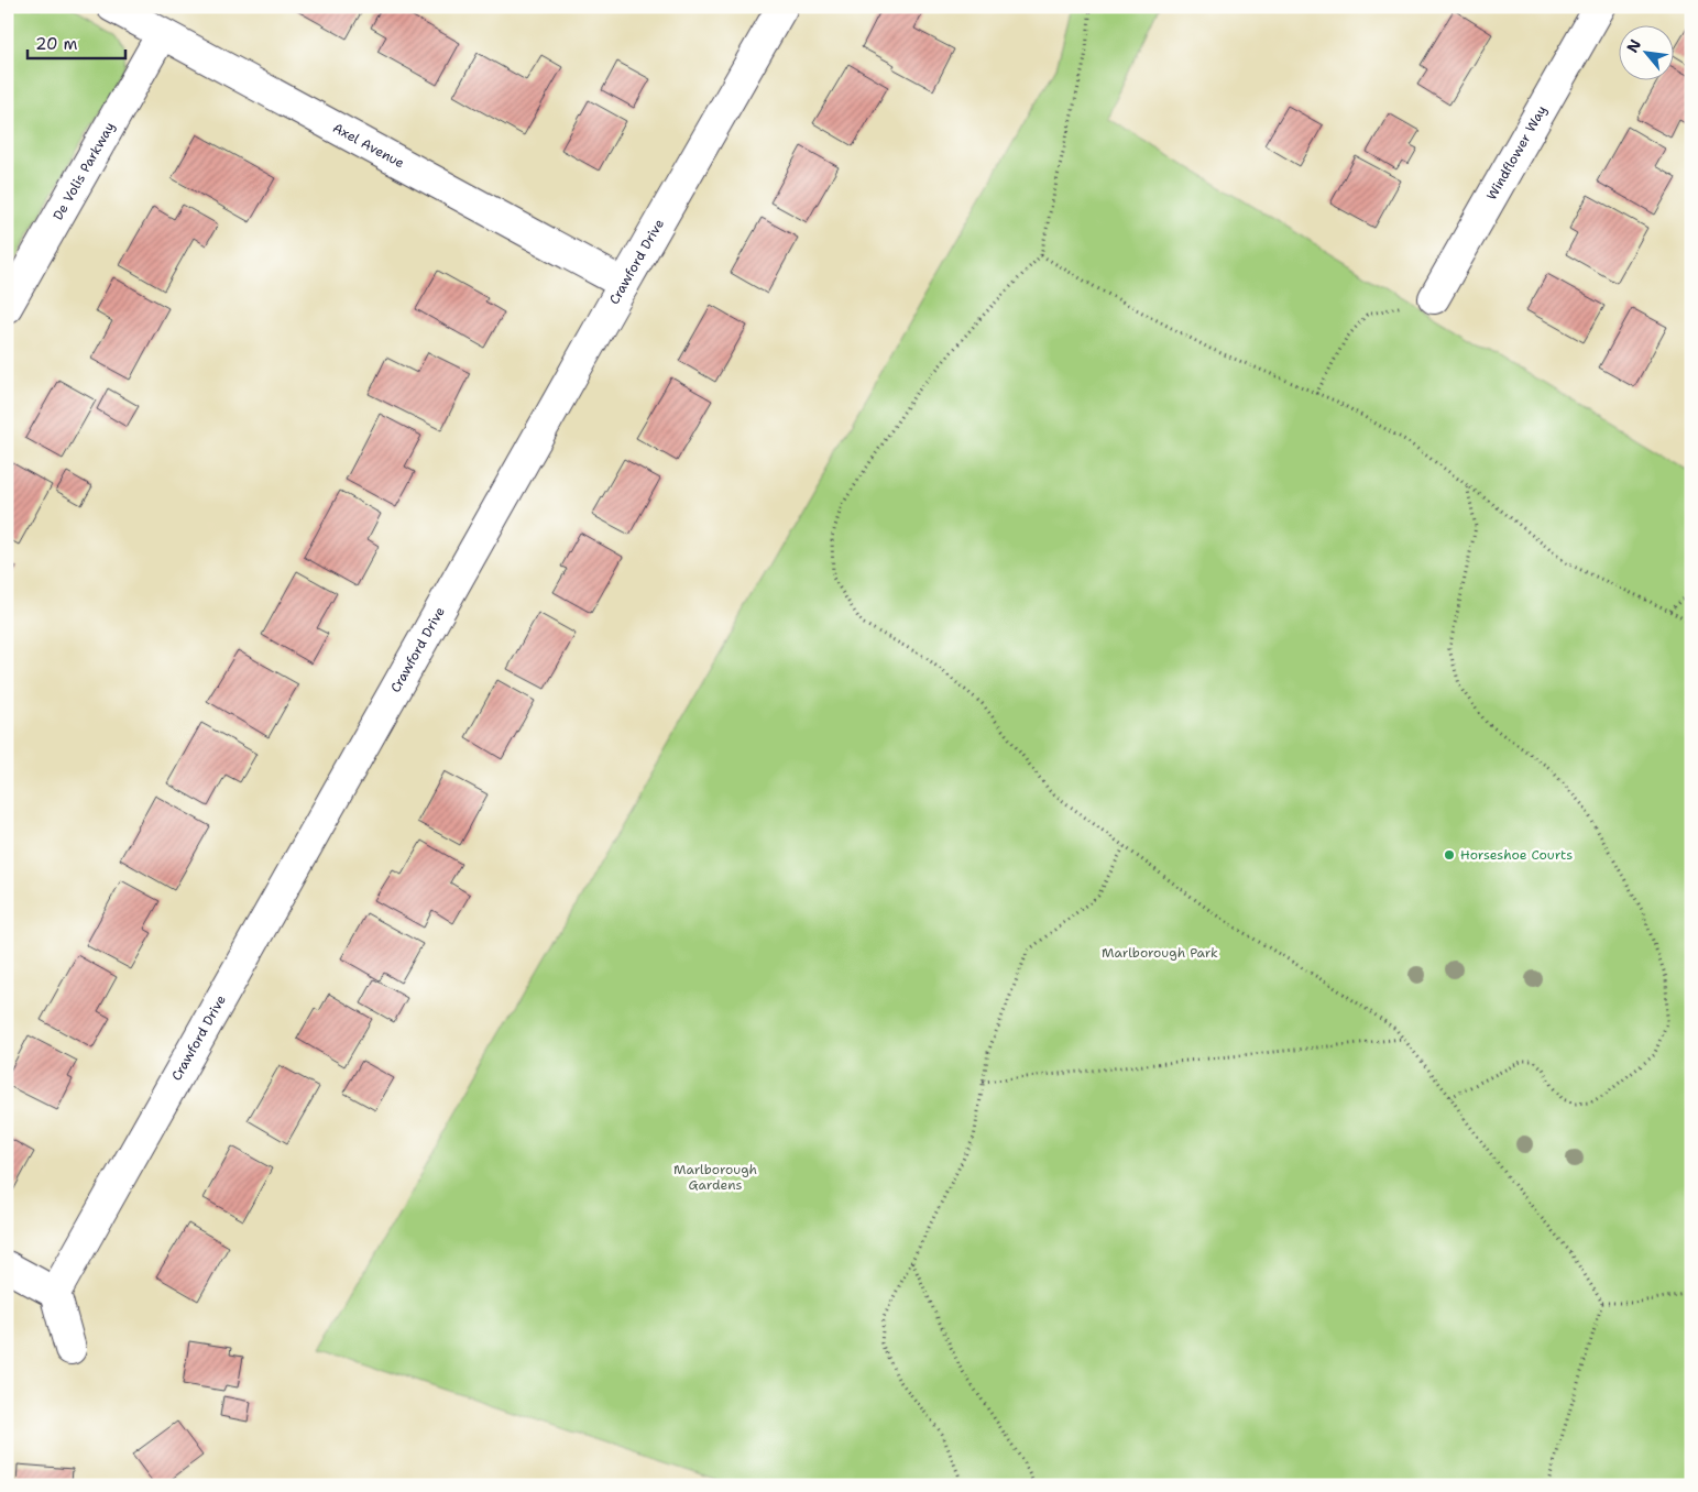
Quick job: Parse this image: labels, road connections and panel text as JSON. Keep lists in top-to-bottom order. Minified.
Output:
{"streets":{"street":["Axel Avenue","Windflower Way","De Volis Parkway","Crawford Drive"]},"crossings":[["Axel Avenue","De Volis Parkway"],["Axel Avenue","Crawford Drive"]],"parks":["Marlborough Park","Marlborough Gardens"],"places":["Horseshoe Courts"],"scale_bar":"20 m","north":"top left"}
